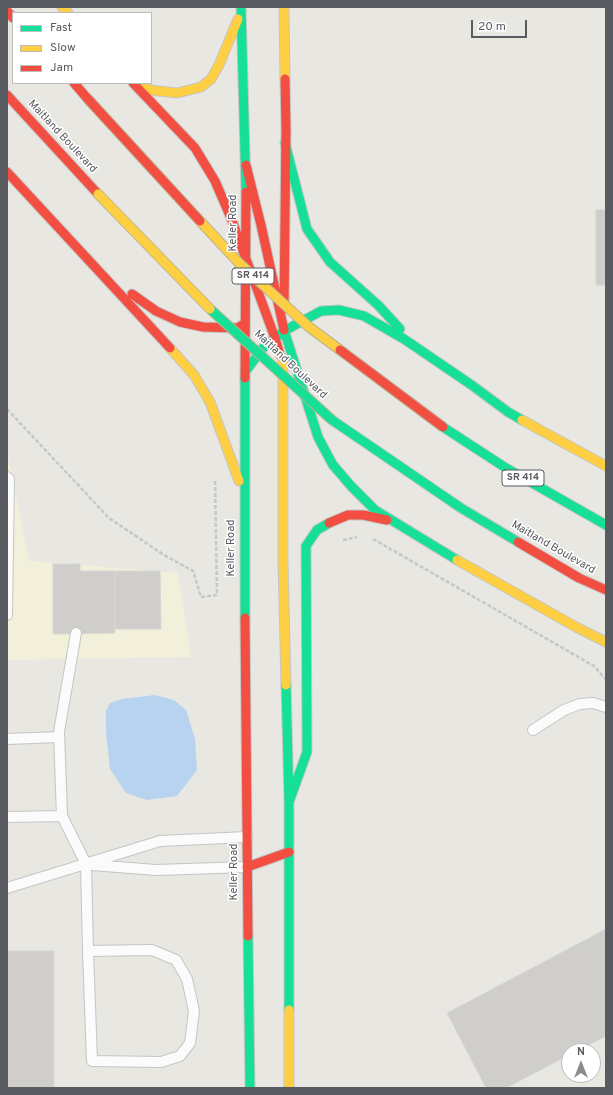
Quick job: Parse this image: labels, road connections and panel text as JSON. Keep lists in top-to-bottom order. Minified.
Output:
{"streets":{"main road":["Maitland Boulevard","Keller Road","SR 414"]},"legend":["Fast","Slow","Jam"],"scale_bar":"20 m","north":"top"}
